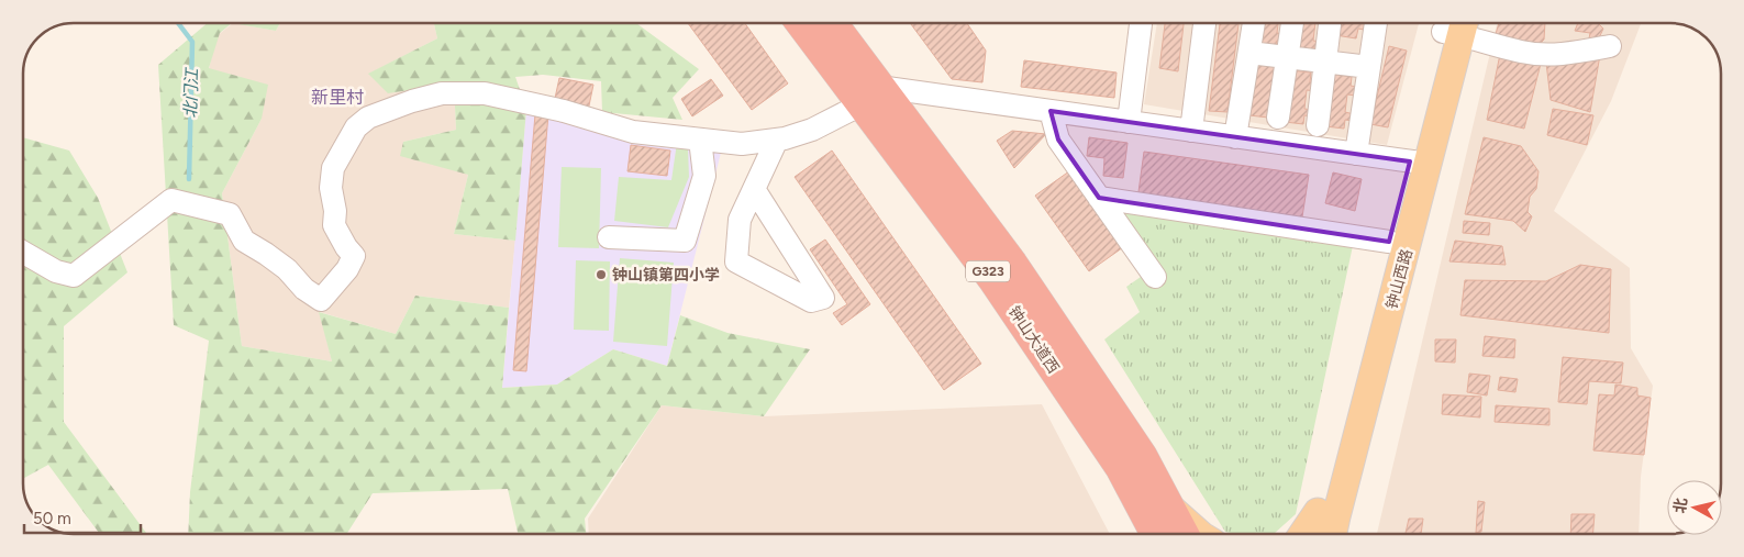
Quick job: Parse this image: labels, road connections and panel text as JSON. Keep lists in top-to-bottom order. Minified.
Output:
{"streets":{"highway":["G323","钟山大道西"],"main road":["钟山西路"]},"districts":["新里村"],"water":["北门江"],"places":["钟山镇第四小学"],"scale_bar":"50 m","north":"left"}
